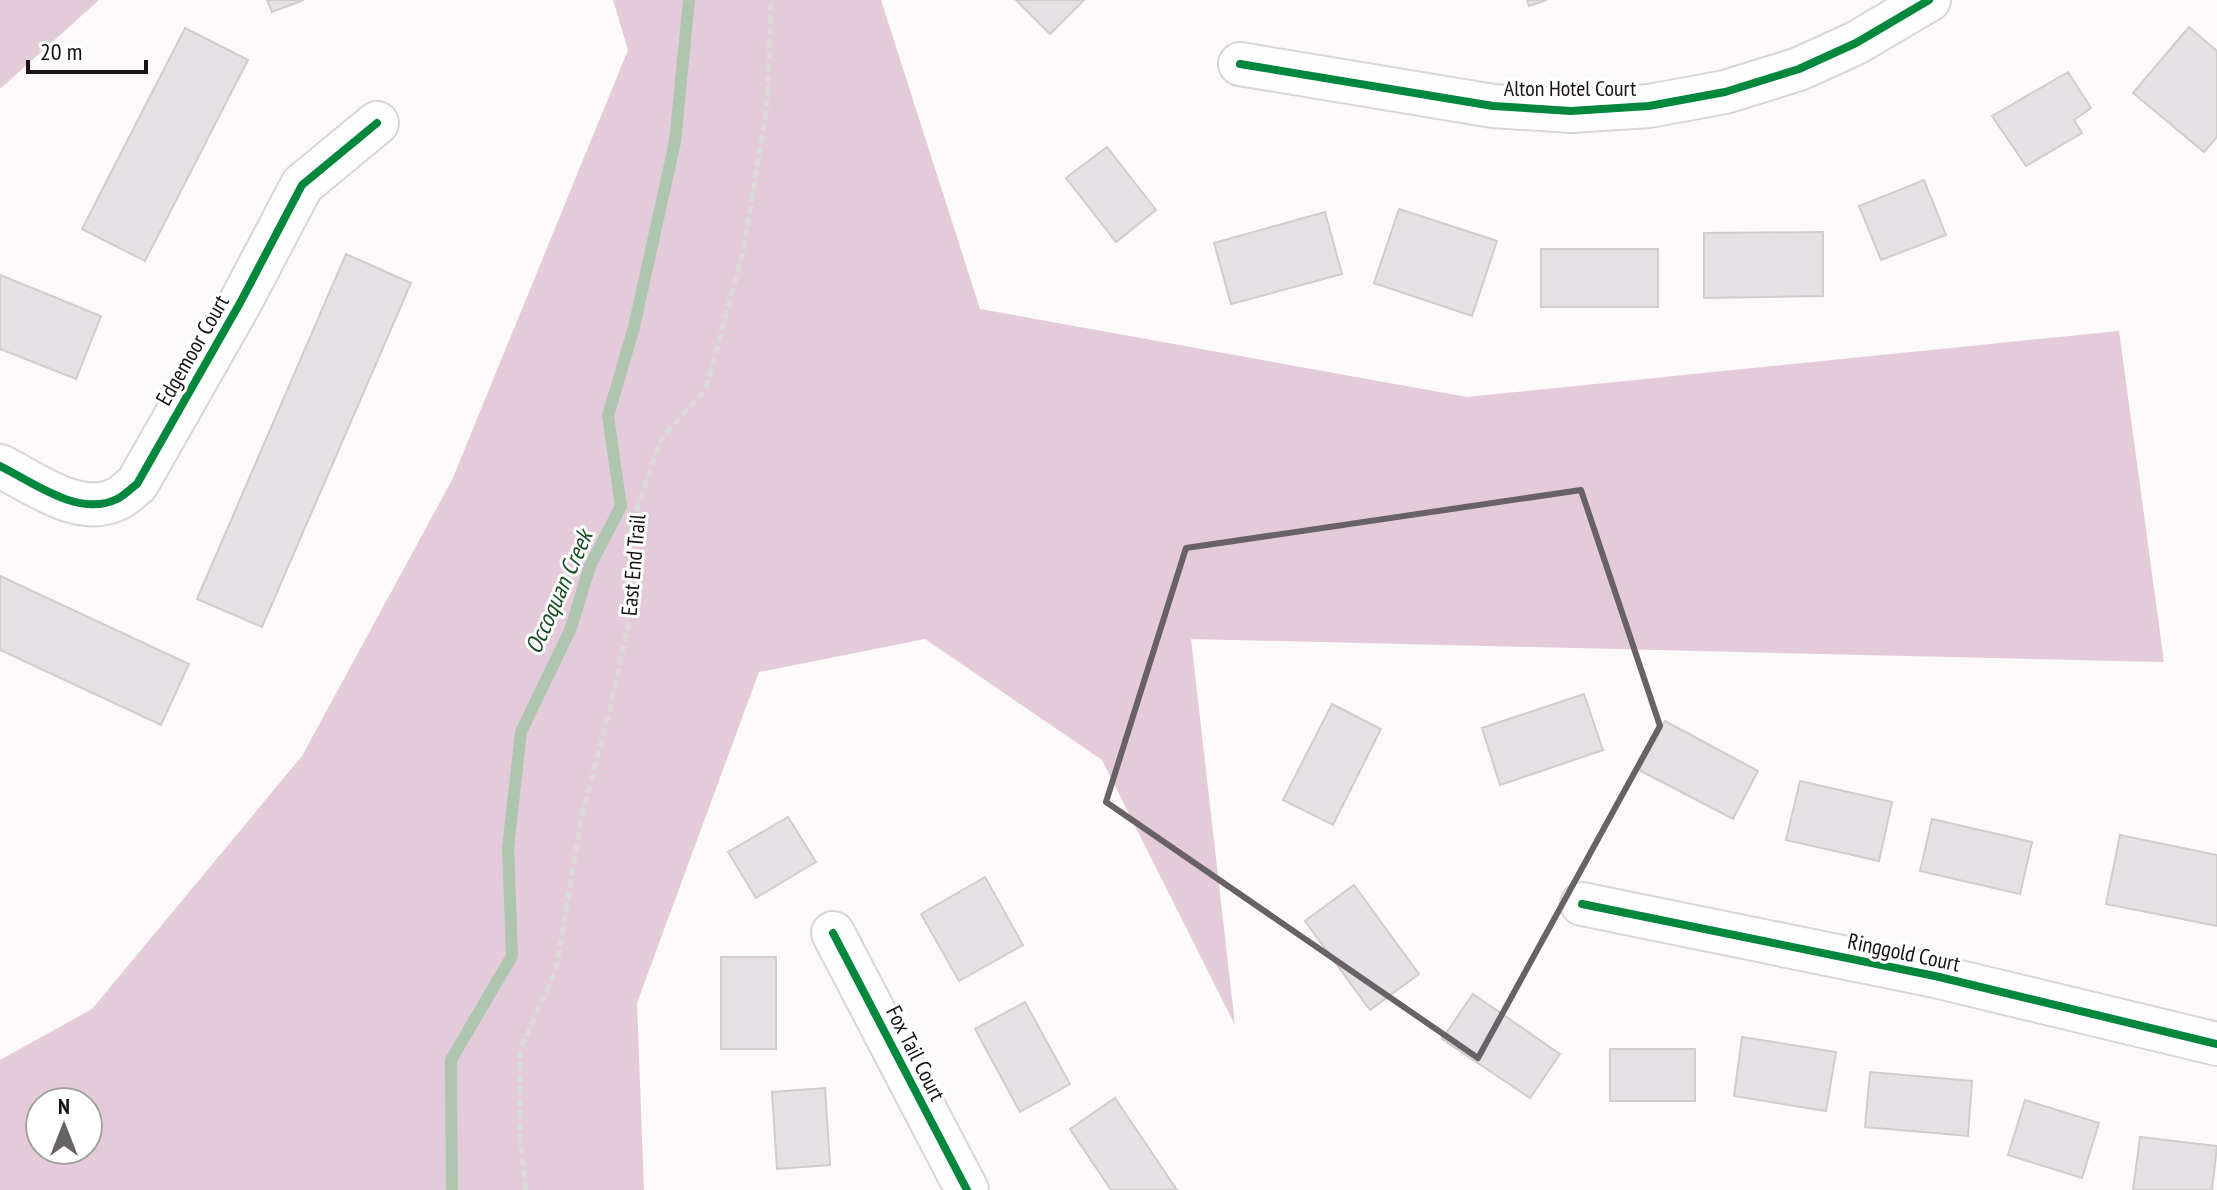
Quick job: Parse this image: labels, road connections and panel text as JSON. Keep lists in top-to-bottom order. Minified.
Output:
{"streets":{"street":["Alton Hotel Court","Edgemoor Court","Ringgold Court","Fox Tail Court"],"path":["East End Trail"]},"water":["Occoquan Creek"],"scale_bar":"20 m","north":"top"}
